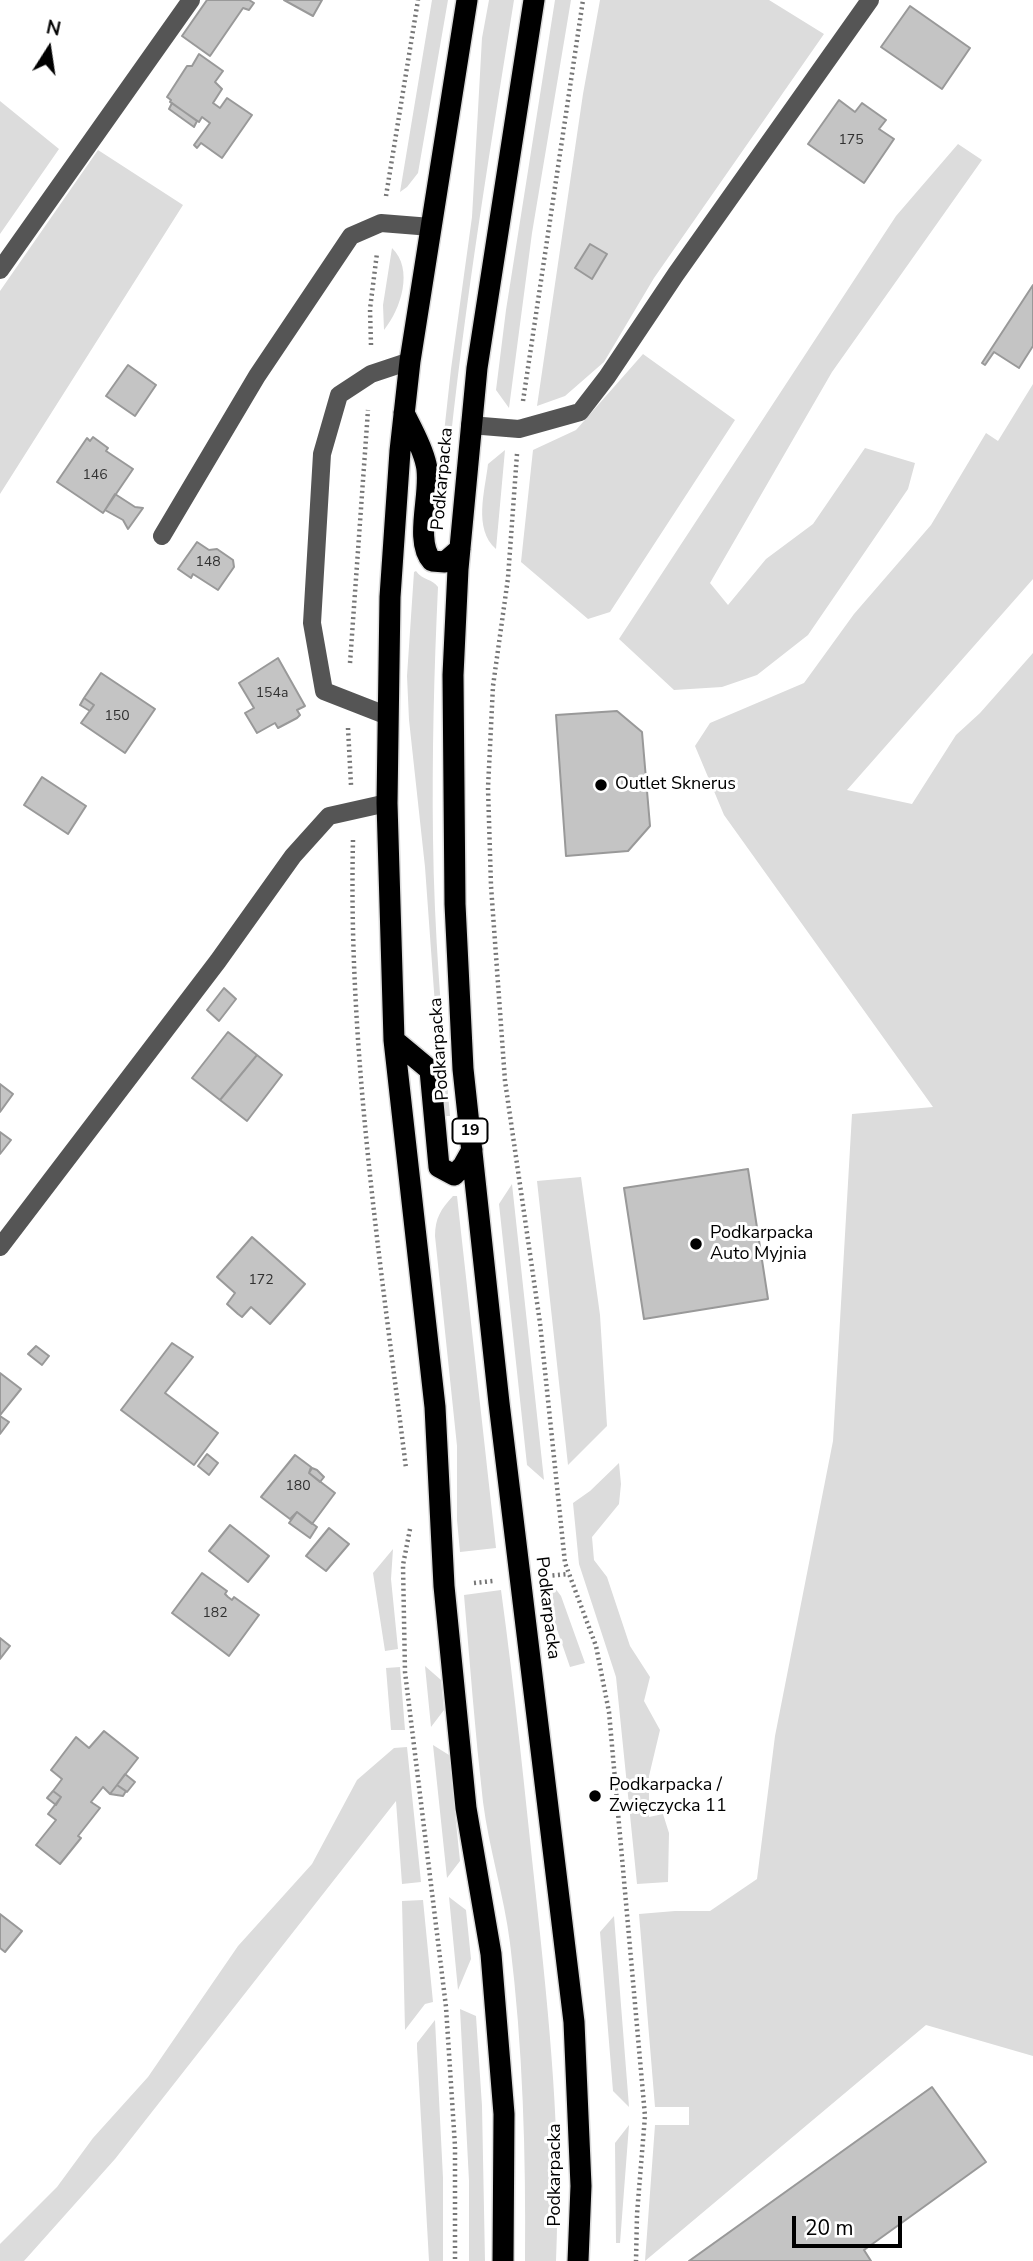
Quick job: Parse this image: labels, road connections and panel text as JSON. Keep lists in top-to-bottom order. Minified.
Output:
{"streets":{"highway":["Podkarpacka","19"]},"places":["Outlet Sknerus","Podkarpacka Auto Myjnia","Podkarpacka / Zwięczycka 11"],"house_numbers":["175","146","148","154a","150","172","180","182"],"scale_bar":"20 m","north":"top"}
